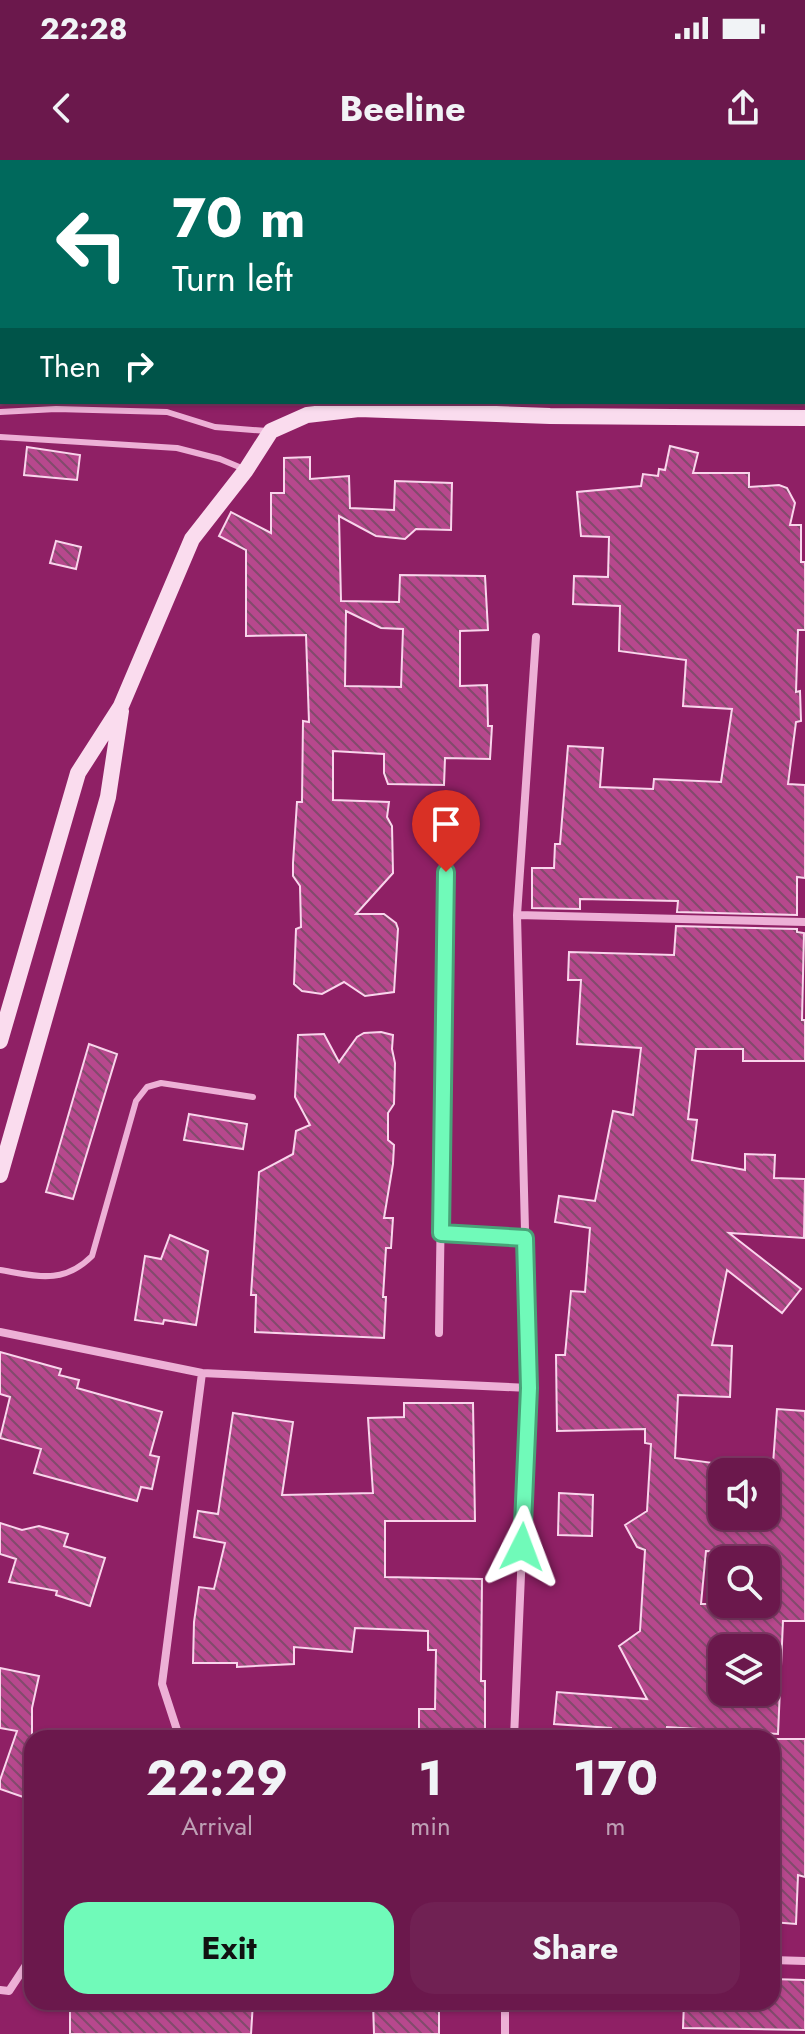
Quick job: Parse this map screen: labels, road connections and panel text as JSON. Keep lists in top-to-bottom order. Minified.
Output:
{"page":{"status":"22:28","header":"Beeline","turn":["70 m","Turn left"],"then":"Then","eta":["22:29","Arrival","1","min","170","m"],"buttons":["Exit","Share"]}}
